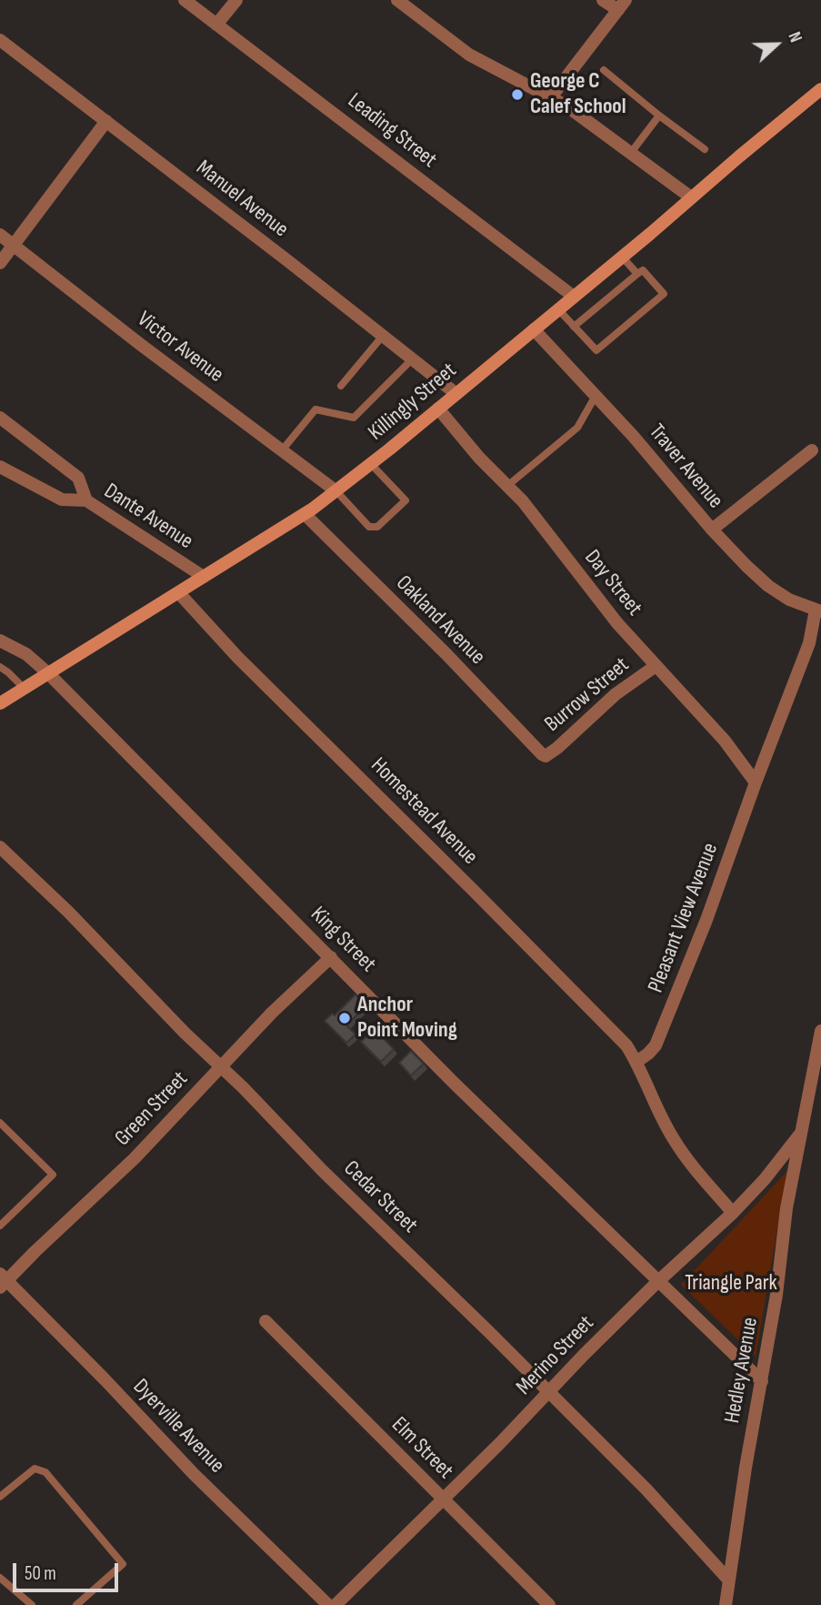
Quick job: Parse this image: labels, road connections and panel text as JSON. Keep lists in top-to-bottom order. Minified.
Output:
{"streets":{"main road":["Killingly Street"],"street":["Leading Street","Manuel Avenue","Victor Avenue","Traver Avenue","Dante Avenue","Day Street","Oakland Avenue","Burrow Street","Homestead Avenue","Pleasant View Avenue","King Street","Green Street","Cedar Street","Merino Street","Hedley Avenue","Dyerville Avenue","Elm Street"]},"crossings":[["Leading Street","Killingly Street"],["Manuel Avenue","Killingly Street"],["Victor Avenue","Killingly Street"],["Killingly Street","Traver Avenue"],["Killingly Street","Dante Avenue"],["Killingly Street","Day Street"],["Killingly Street","Oakland Avenue"],["Killingly Street","Homestead Avenue"],["Killingly Street","King Street"],["Traver Avenue","Pleasant View Avenue"],["Day Street","Burrow Street"],["Day Street","Pleasant View Avenue"],["Oakland Avenue","Burrow Street"],["Homestead Avenue","Pleasant View Avenue"],["King Street","Green Street"],["King Street","Merino Street"],["King Street","Hedley Avenue"],["Green Street","Cedar Street"],["Green Street","Dyerville Avenue"],["Cedar Street","Merino Street"],["Cedar Street","Hedley Avenue"],["Merino Street","Hedley Avenue"],["Merino Street","Elm Street"]],"parks":["Triangle Park"],"places":["George C Calef School","Anchor Point Moving"],"scale_bar":"50 m","north":"right"}
